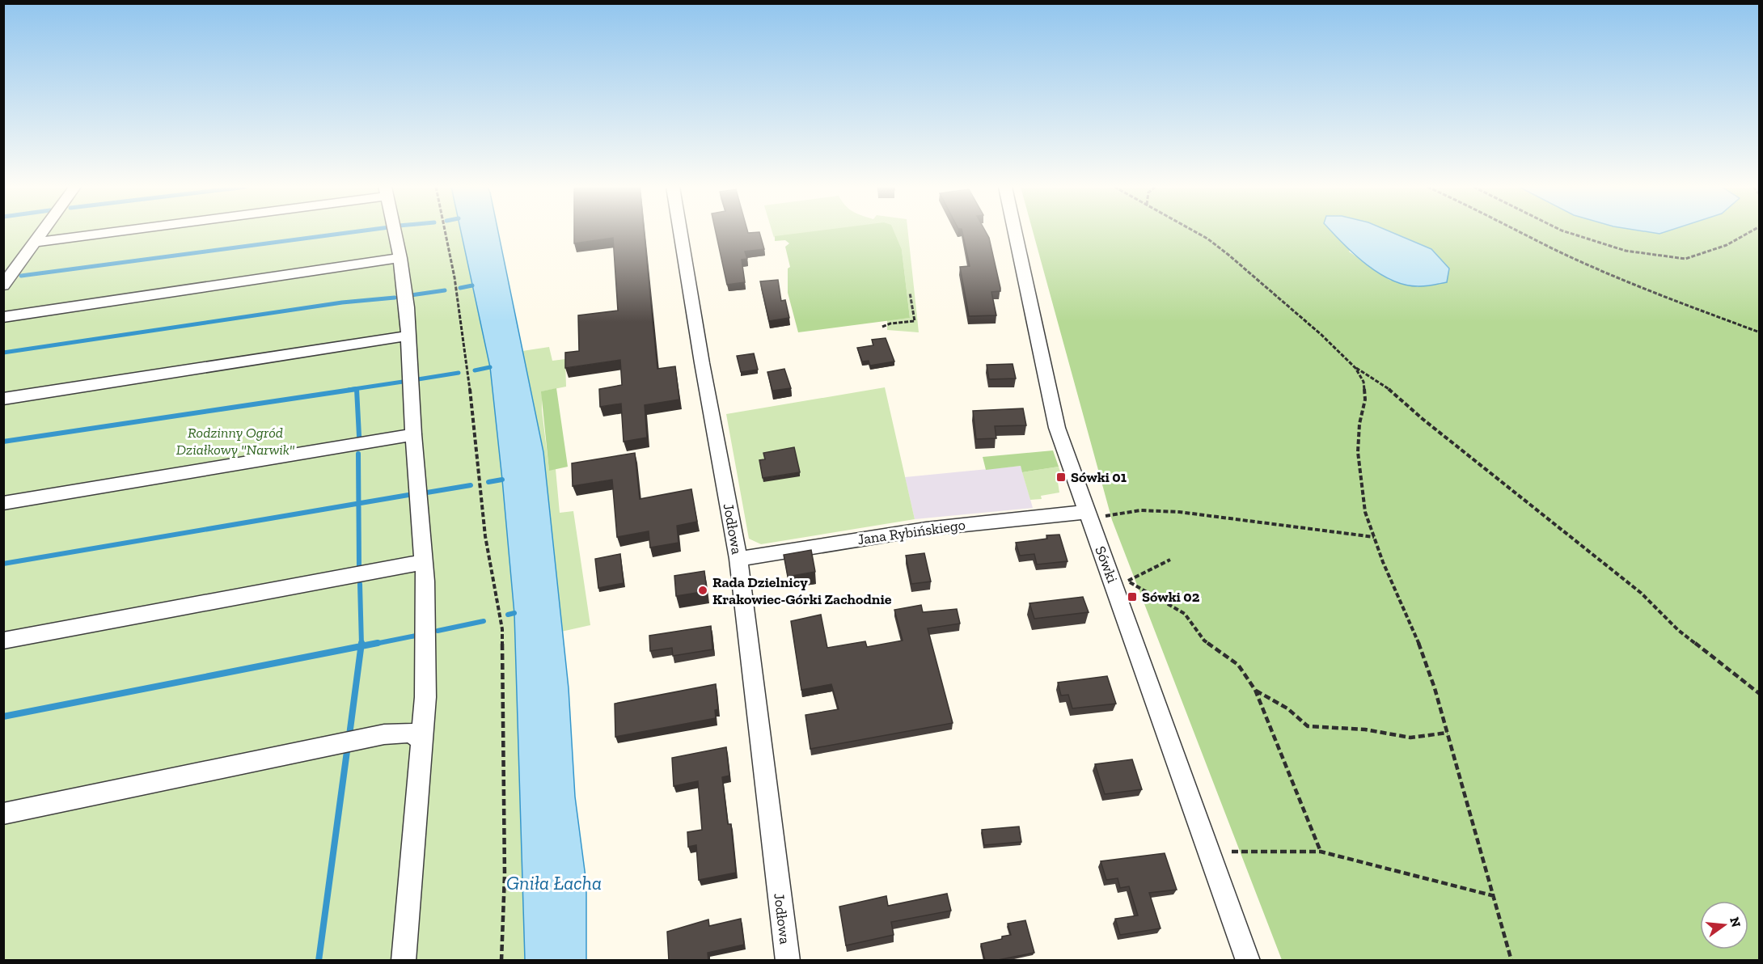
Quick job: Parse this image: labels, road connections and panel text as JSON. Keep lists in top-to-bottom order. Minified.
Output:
{"streets":{"street":["Jodłowa","Jana Rybińskiego","Sówki"]},"crossings":[["Jodłowa","Jana Rybińskiego"],["Jana Rybińskiego","Sówki"]],"water":["Gniła Łacha"],"parks":["Rodzinny Ogród Działkowy \"Narwik\""],"places":{"transit":["Sówki 01","Sówki 02"],"other":["Rada Dzielnicy Krakowiec-Górki Zachodnie"]},"north":"right"}
